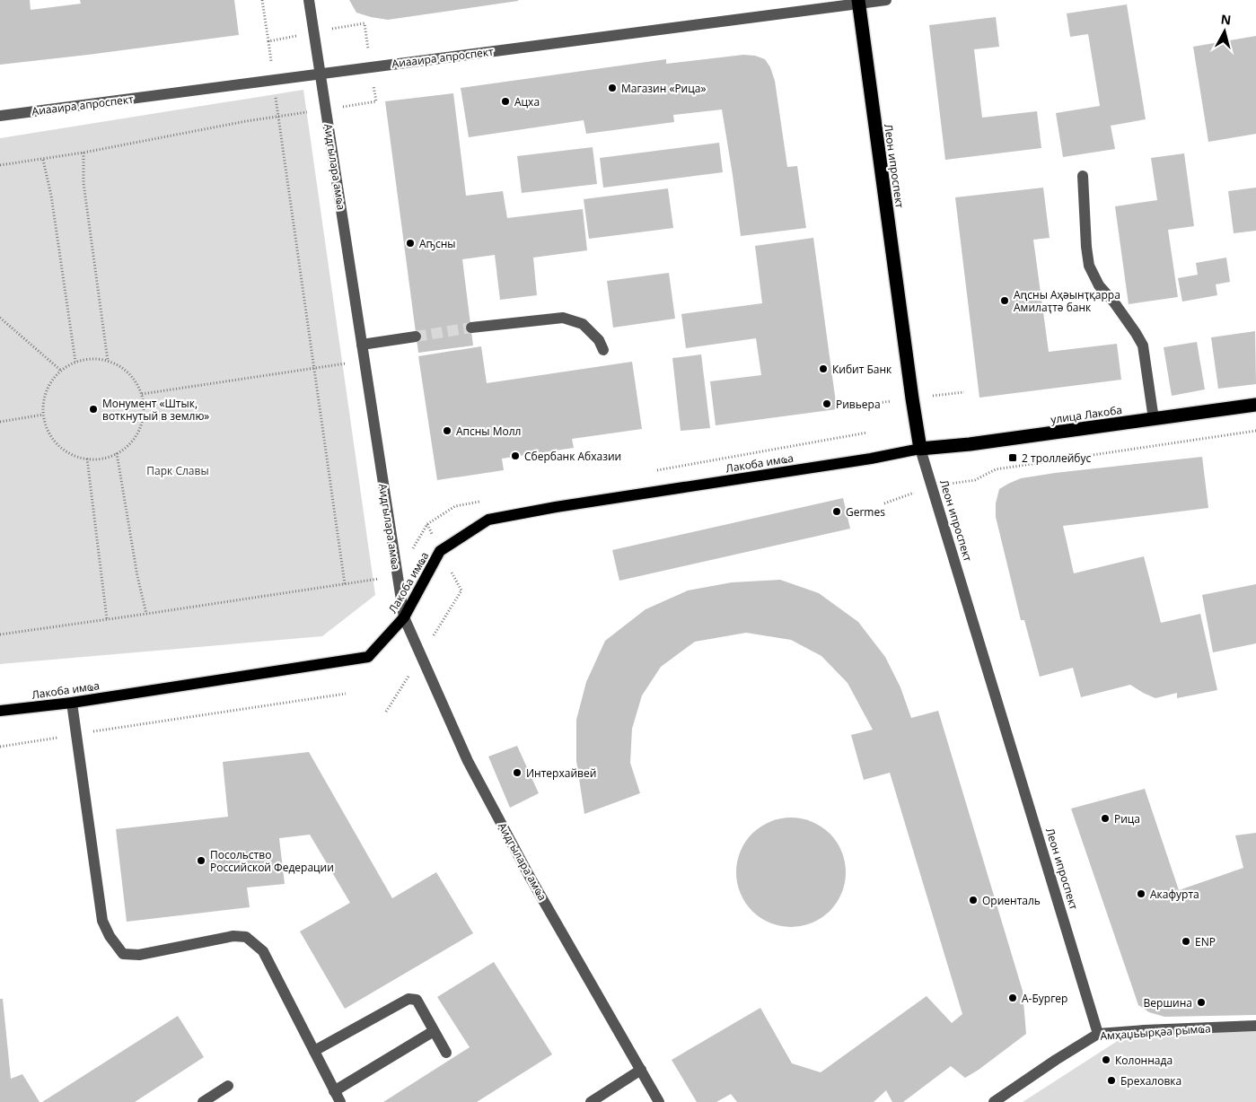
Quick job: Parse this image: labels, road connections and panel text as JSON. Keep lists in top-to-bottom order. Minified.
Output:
{"streets":{"highway":["Леон ипроспект","улица Лакоба"],"main road":["Лакоба имҩа"],"street":["Аиааира апроспект","Аидгылара амҩа","Амҳаџьырқәа рымҩа"]},"crossings":[["Аиааира апроспект","Леон ипроспект"],["Аиааира апроспект","Аидгылара амҩа"],["Леон ипроспект","улица Лакоба"],["Леон ипроспект","Лакоба имҩа"],["Леон ипроспект","Амҳаџьырқәа рымҩа"],["Аидгылара амҩа","Лакоба имҩа"],["улица Лакоба","Лакоба имҩа"]],"parks":["Парк Славы"],"places":{"other":["Магазин «Рица»","Ацха","Аҧсны","Аԥсны Аҳәынҭқарра Амилаҭтә банк","Кибит Банк","Ривьера","Монумент «Штык, воткнутый в землю»","Апсны Молл","Сбербанк Абхазии","Germes","Интерхайвей","Рица","Посольство Российской Федерации","Акафурта","Ориенталь","ENP","А-Бургер","Вершина","Колоннада","Брехаловка"],"transit":["2 троллейбус"]},"north":"top"}
